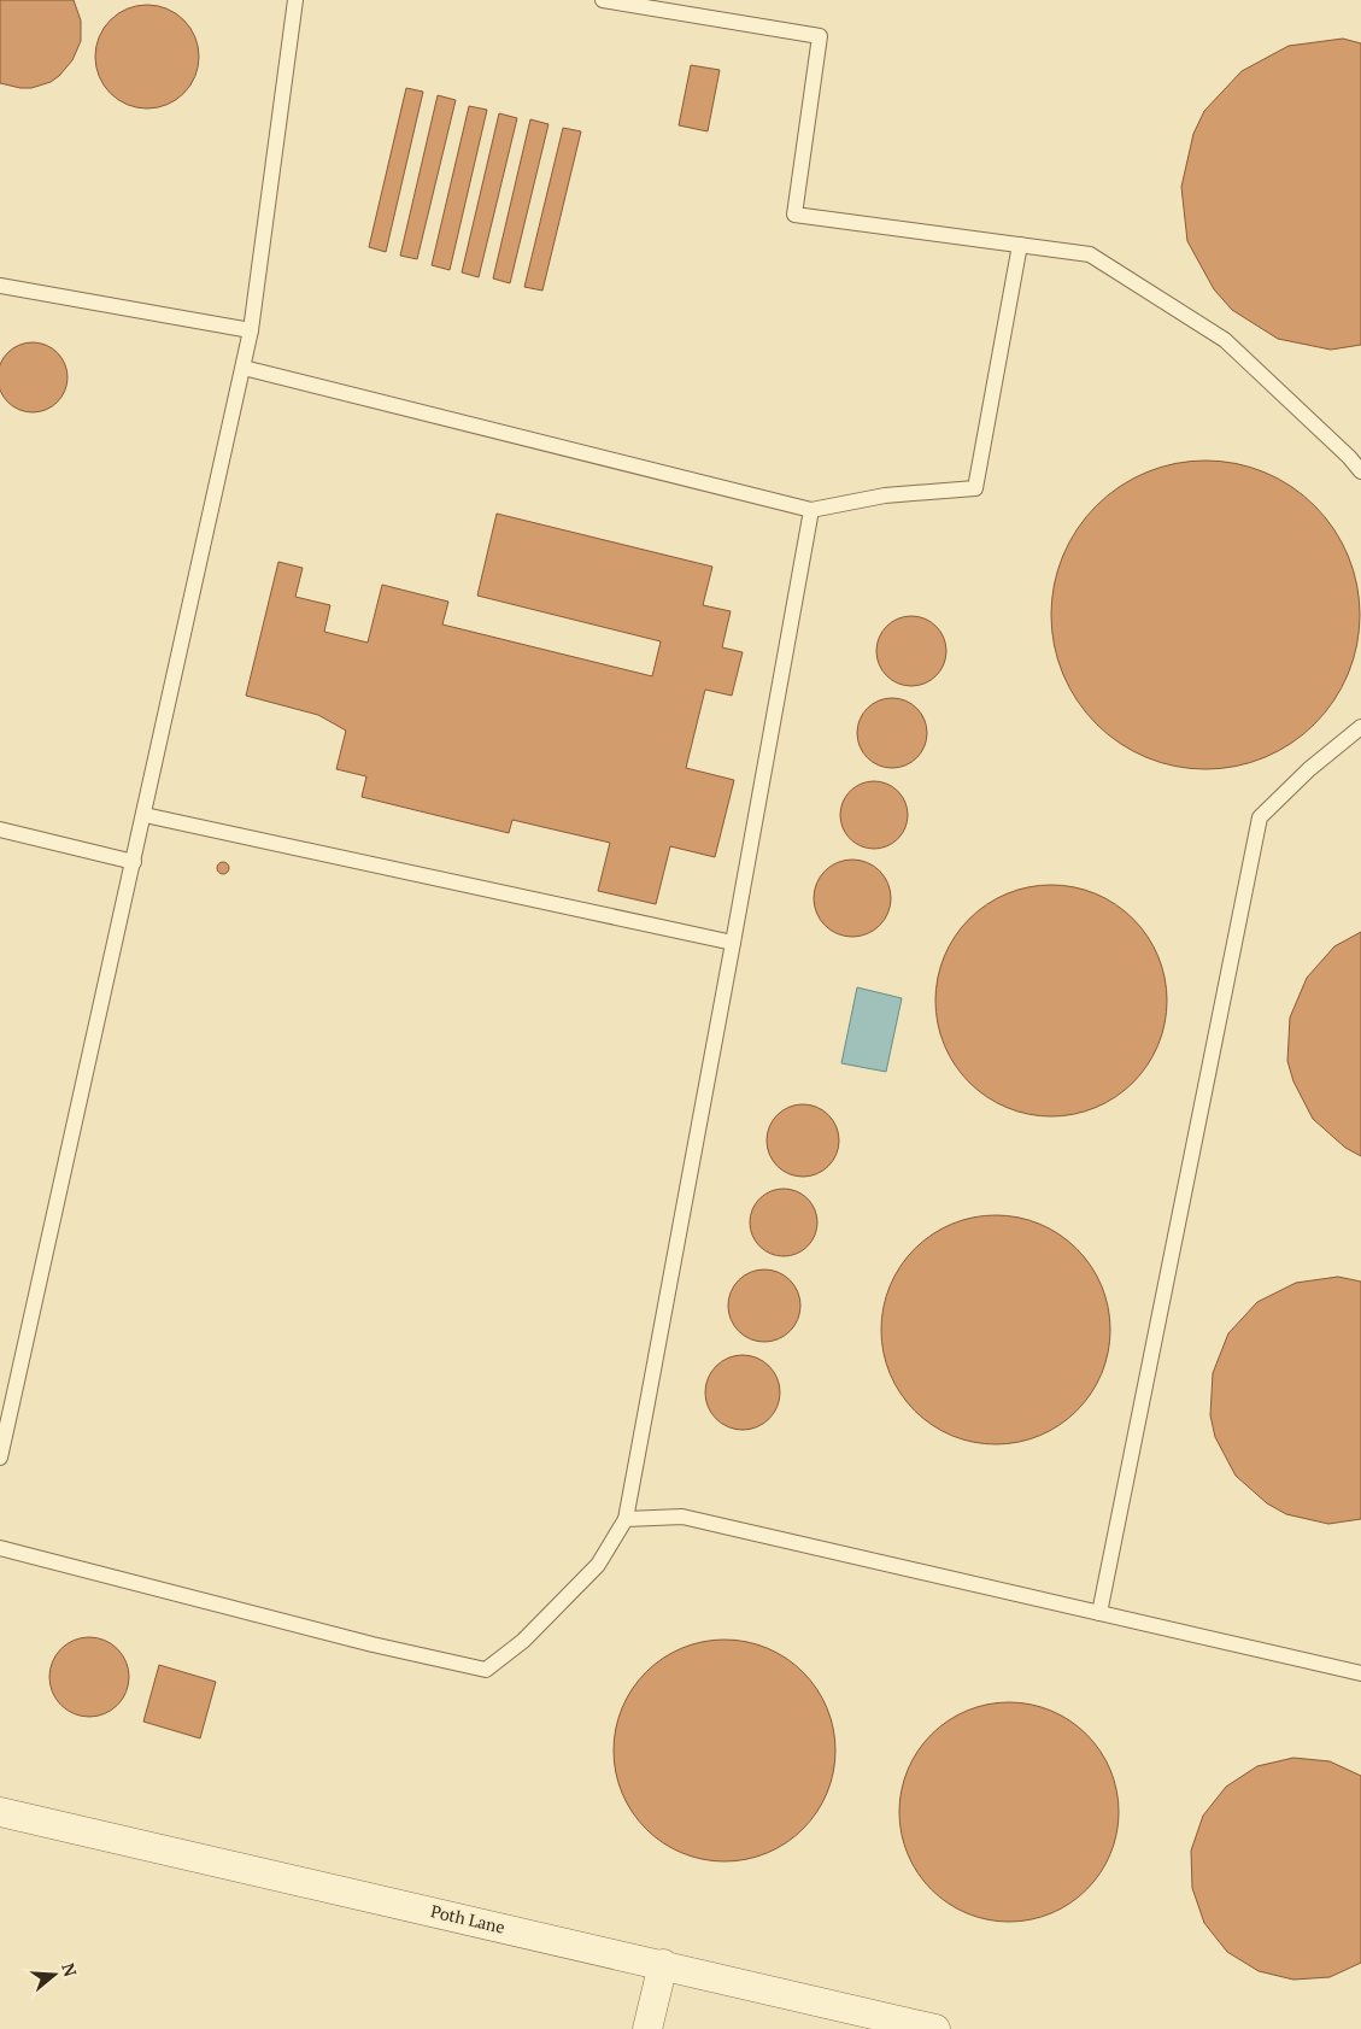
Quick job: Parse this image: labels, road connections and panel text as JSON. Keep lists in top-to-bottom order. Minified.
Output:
{"streets":{"street":["Poth Lane"]},"north":"right"}
